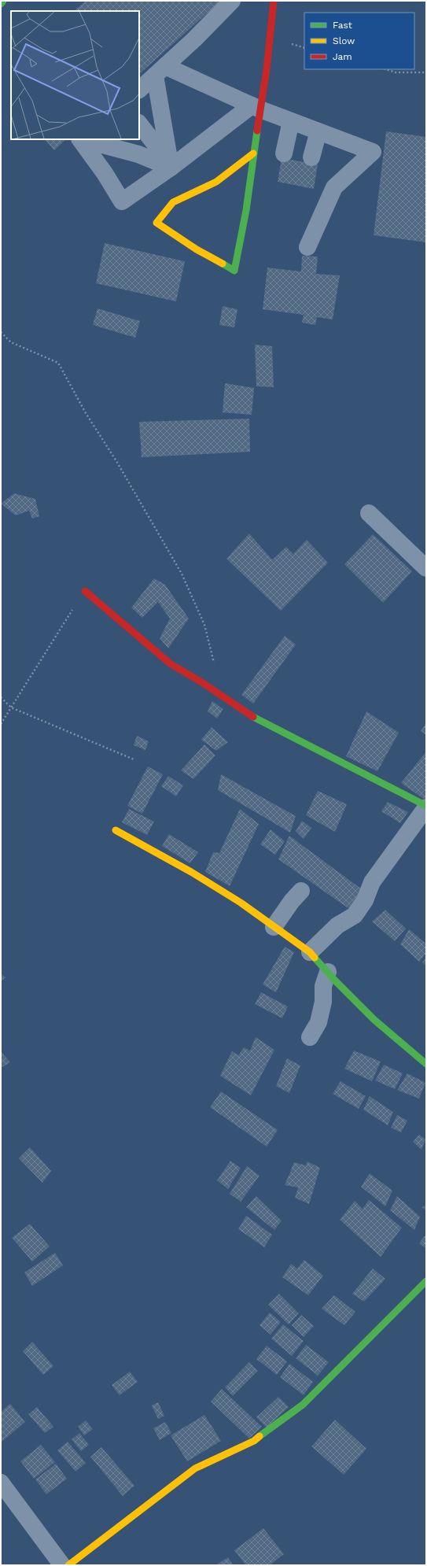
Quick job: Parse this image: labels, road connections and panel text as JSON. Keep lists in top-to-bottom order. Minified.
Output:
{"legend":["Fast","Slow","Jam"]}
